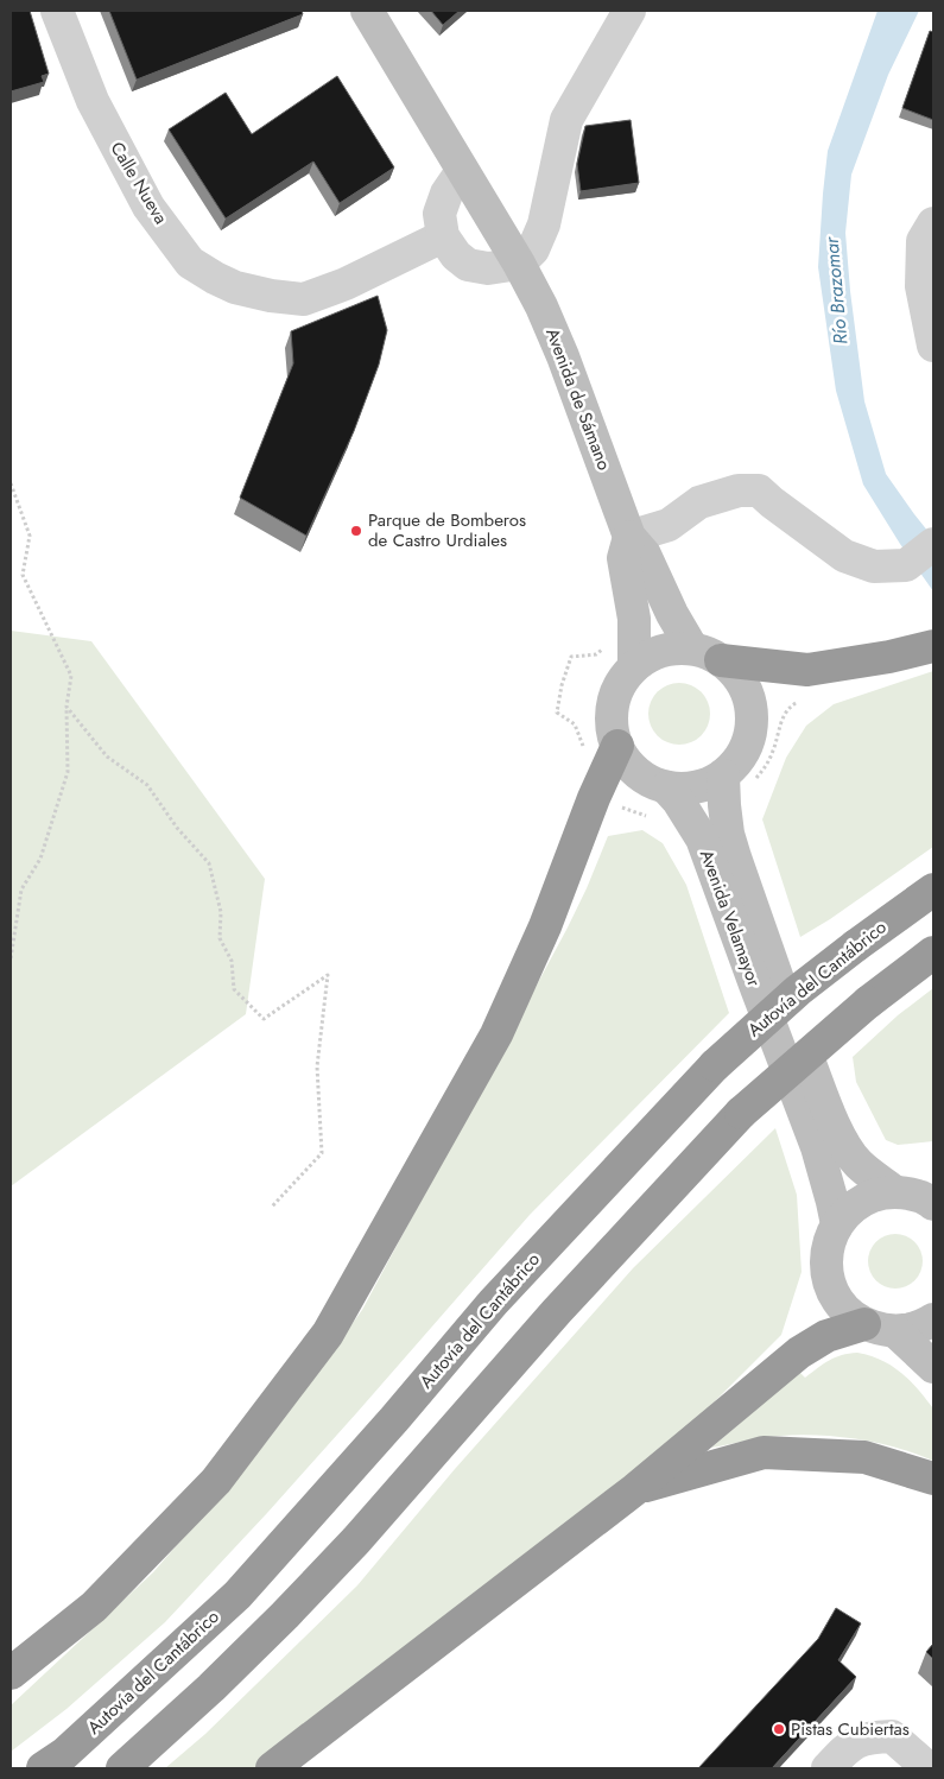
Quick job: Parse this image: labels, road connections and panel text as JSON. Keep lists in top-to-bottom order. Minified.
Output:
{"streets":{"highway":["Autovía del Cantábrico"],"street":["Calle Nueva","Avenida de Sámano","Avenida Velamayor"]},"crossings":[["Avenida de Sámano","Avenida Velamayor"]],"water":["Río Brazomar"],"places":["Parque de Bomberos de Castro Urdiales","Pistas Cubiertas"]}
